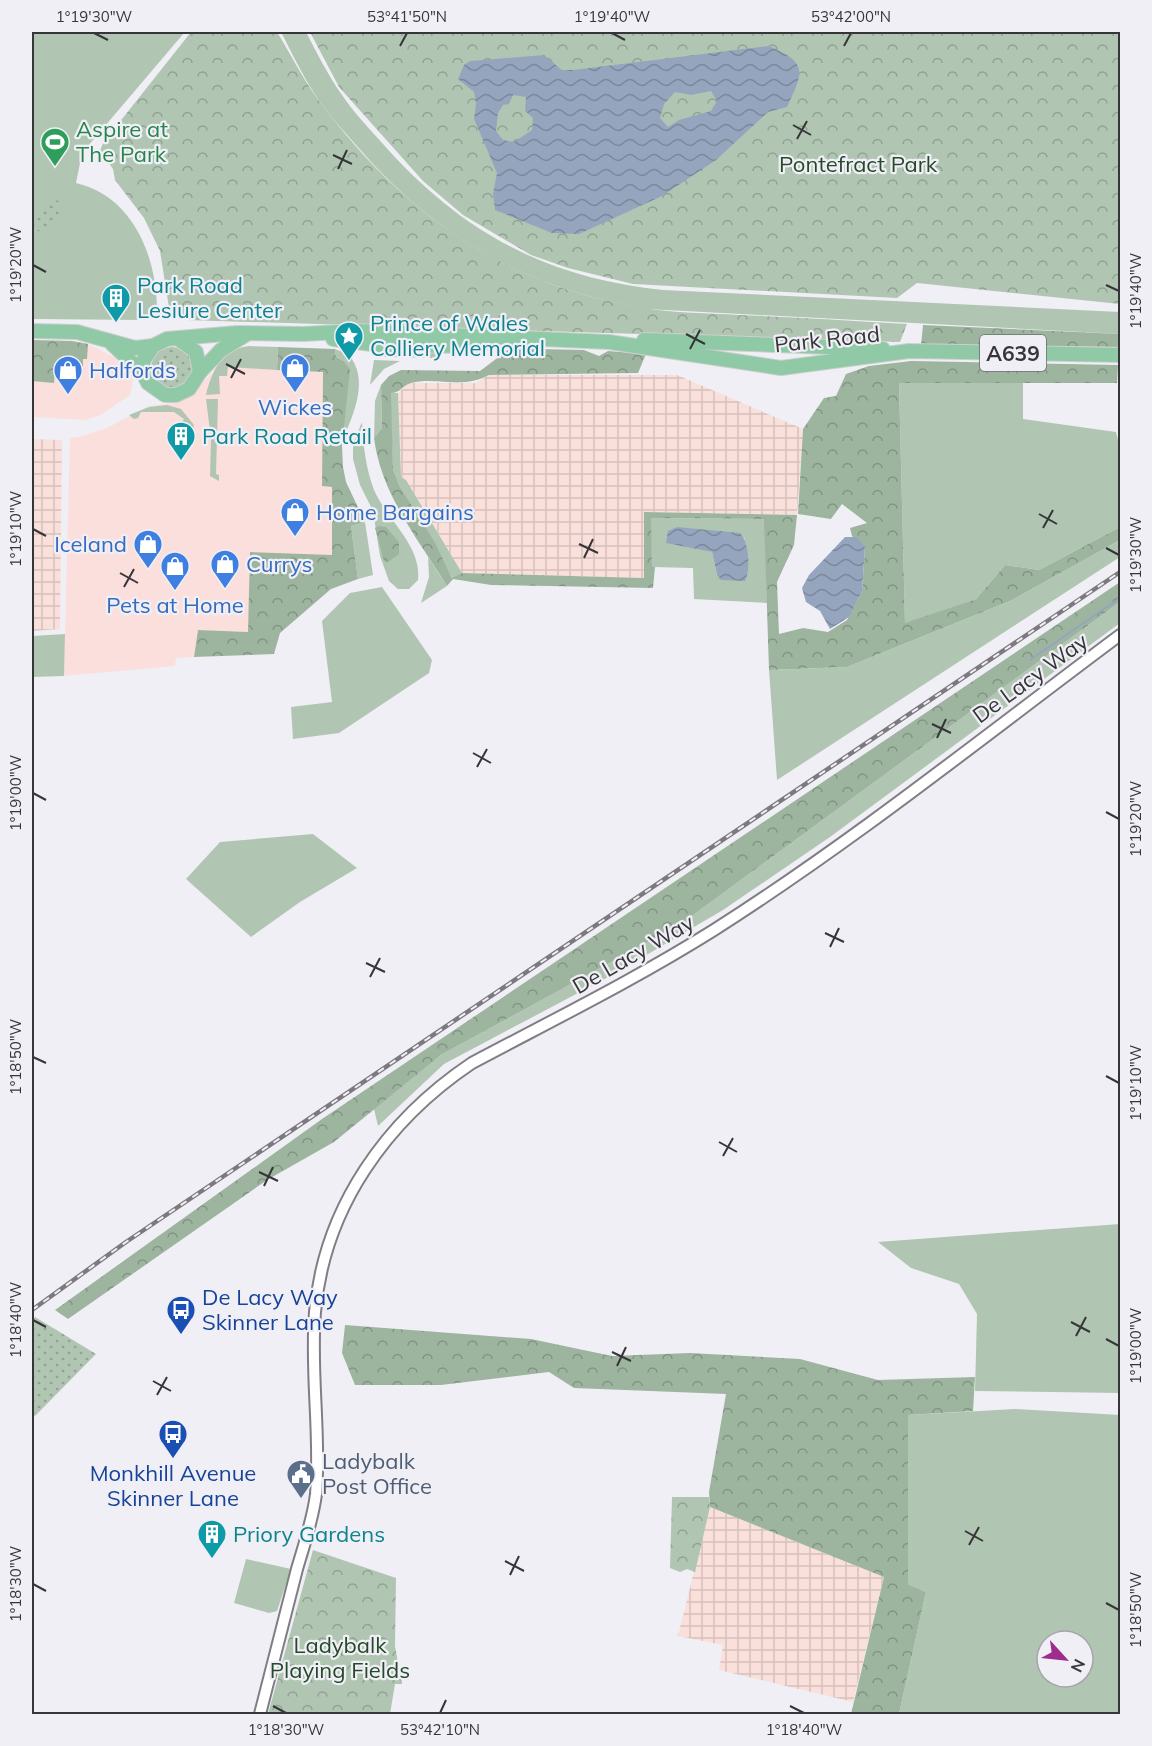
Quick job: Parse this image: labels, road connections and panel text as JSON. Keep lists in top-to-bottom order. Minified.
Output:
{"streets":{"main road":["Park Road","A639"],"street":["De Lacy Way"]},"parks":["Pontefract Park","Ladybalk Playing Fields"],"places":{"sports":["Aspire at The Park"],"building":["Park Road Lesiure Center","Park Road Retail","Priory Gardens"],"place":["Prince of Wales Colliery Memorial"],"shop":["Wickes","Halfords","Home Bargains","Iceland","Currys","Pets at Home"],"bus stop":["De Lacy Way Skinner Lane","Monkhill Avenue Skinner Lane"],"public building":["Ladybalk Post Office"]},"north":"bottom right","coordinates":["1°19'30\"W","53°41'50\"N","1°19'40\"W","53°42'00\"N","1°19'20\"W","1°19'10\"W","1°19'00\"W","1°18'50\"W","1°18'40\"W","1°18'30\"W","53°42'10\"N"]}
